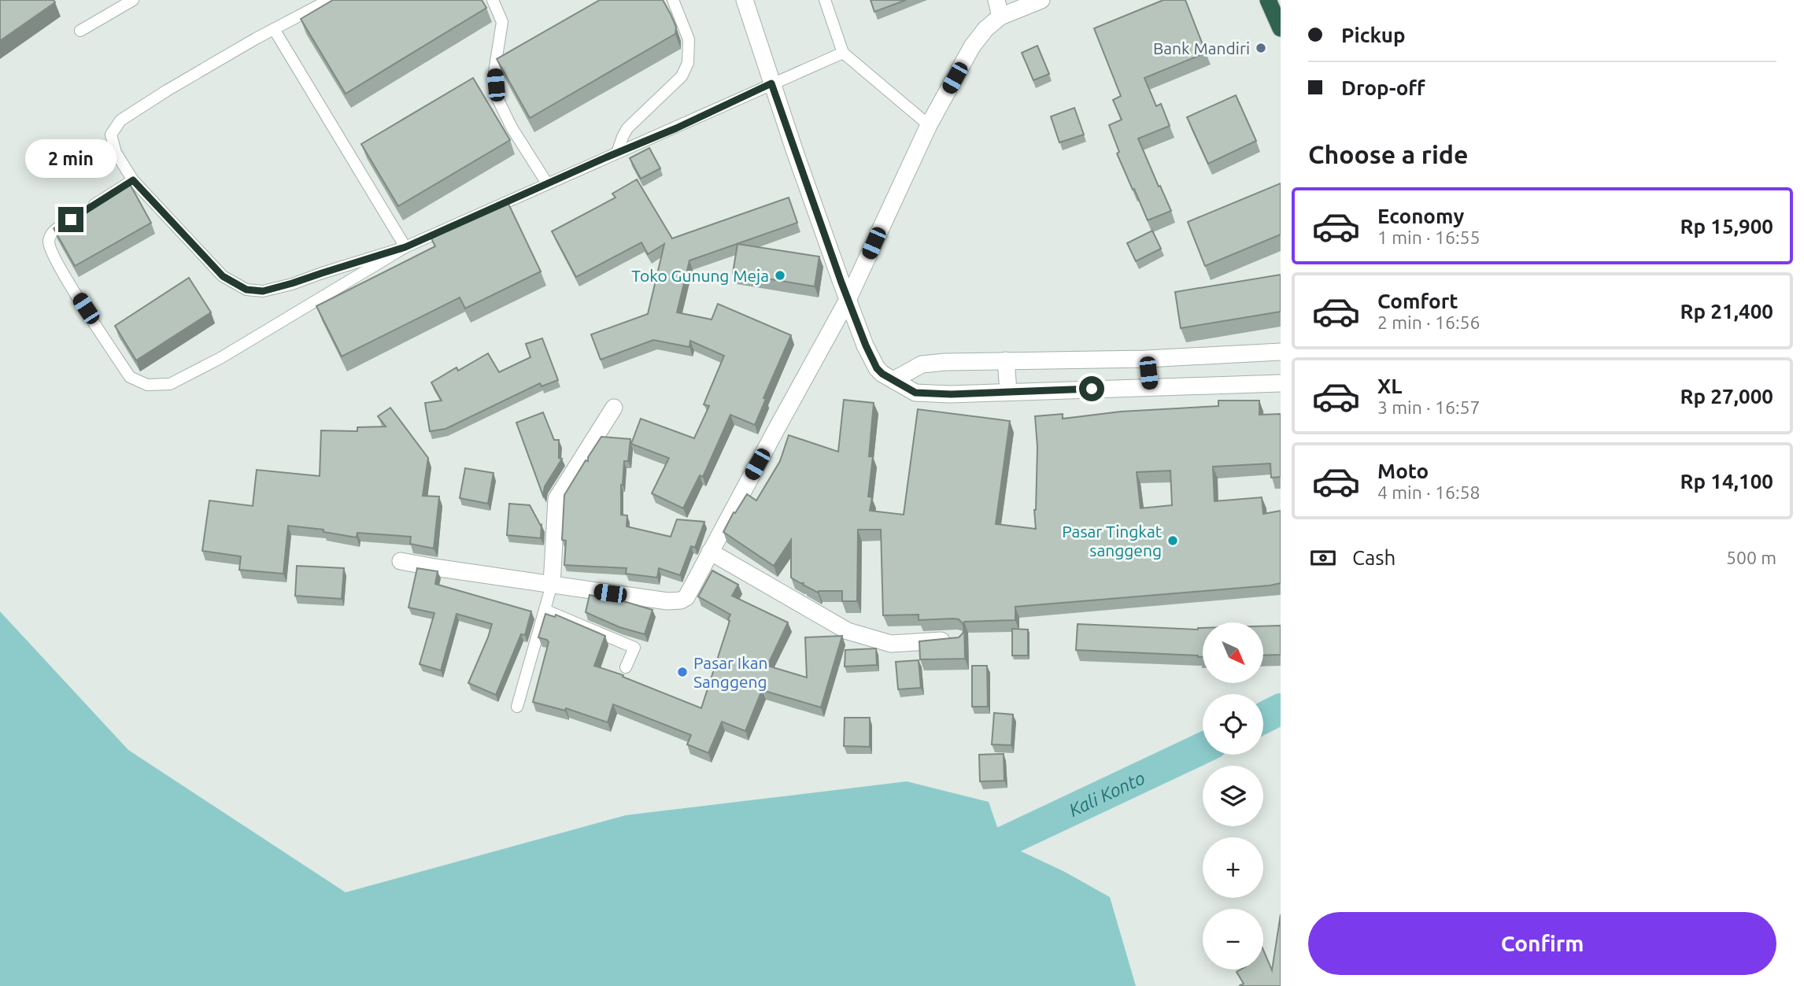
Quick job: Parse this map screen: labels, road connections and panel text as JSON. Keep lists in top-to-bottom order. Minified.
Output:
{"water":["Kali Konto"],"places":["Bank Mandiri","Toko Gunung Meja","Pasar Tingkat sanggeng","Pasar Ikan Sanggeng"],"north":"bottom right","page":{"banner":["Pickup","Drop-off"],"heading":"Choose a ride","bubble":"2 min","list":[{"name":"Economy","note":"1 min · 16:55","value":"Rp 15,900"},{"name":"Comfort","note":"2 min · 16:56","value":"Rp 21,400"},{"name":"XL","note":"3 min · 16:57","value":"Rp 27,000"},{"name":"Moto","note":"4 min · 16:58","value":"Rp 14,100"}],"pay":["Cash","500 m"],"map_buttons":["+","−"],"buttons":"Confirm"}}
